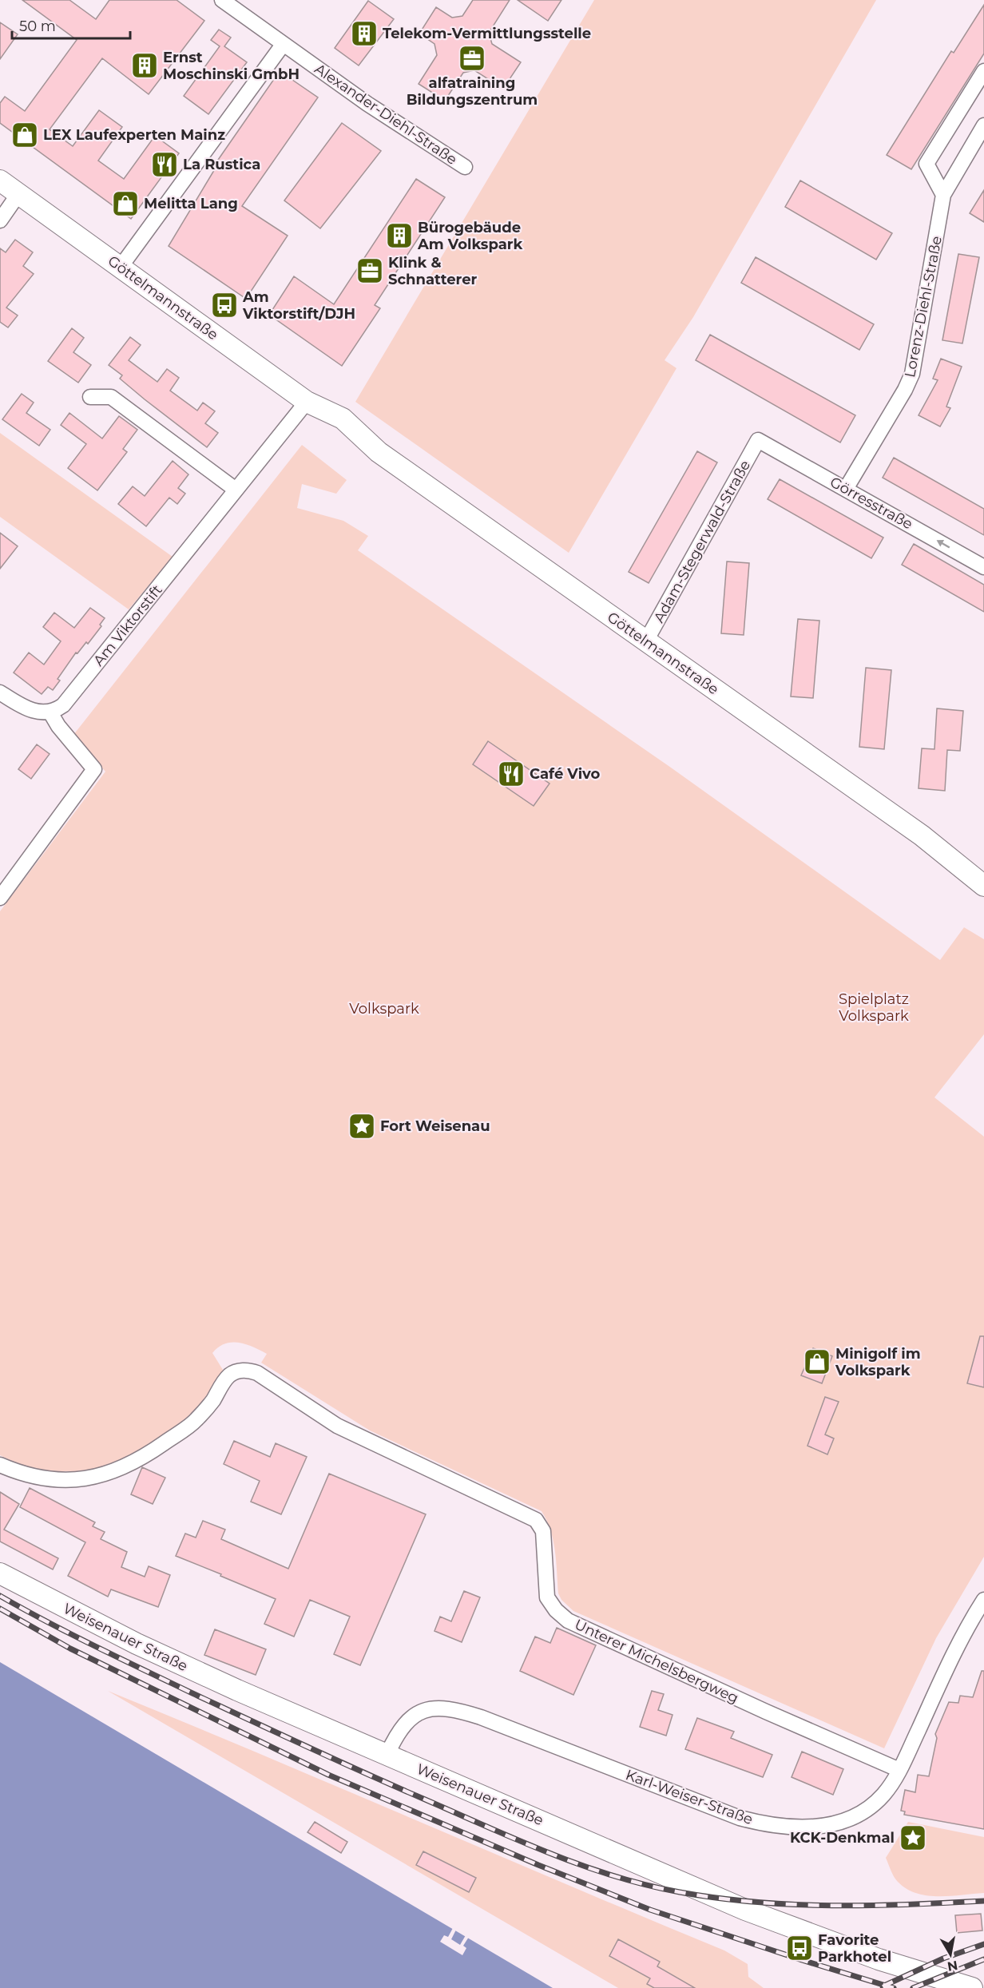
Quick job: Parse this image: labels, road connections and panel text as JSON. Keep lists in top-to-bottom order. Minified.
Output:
{"streets":{"street":["Alexander-Diehl-Straße","Göttelmannstraße","Lorenz-Diehl-Straße","Görresstraße","Adam-Stegerwald-Straße","Am Viktorstift","Weisenauer Straße","Unterer Michelsbergweg","Karl-Weiser-Straße"]},"crossings":[["Göttelmannstraße","Adam-Stegerwald-Straße"],["Göttelmannstraße","Am Viktorstift"],["Lorenz-Diehl-Straße","Görresstraße"],["Görresstraße","Adam-Stegerwald-Straße"],["Weisenauer Straße","Karl-Weiser-Straße"],["Unterer Michelsbergweg","Karl-Weiser-Straße"]],"one_way":["Görresstraße"],"parks":["Spielplatz Volkspark","Volkspark"],"places":{"building":["Telekom-Vermittlungsstelle","Ernst Moschinski GmbH","Bürogebäude Am Volkspark"],"office":["alfatraining Bildungszentrum","Klink & Schnatterer"],"shop":["LEX Laufexperten Mainz","Melitta Lang","Minigolf im Volkspark"],"restaurant":["La Rustica","Café Vivo"],"bus stop":["Am Viktorstift/DJH","Favorite Parkhotel"],"place":["Fort Weisenau","KCK-Denkmal"]},"scale_bar":"50 m","north":"bottom"}
